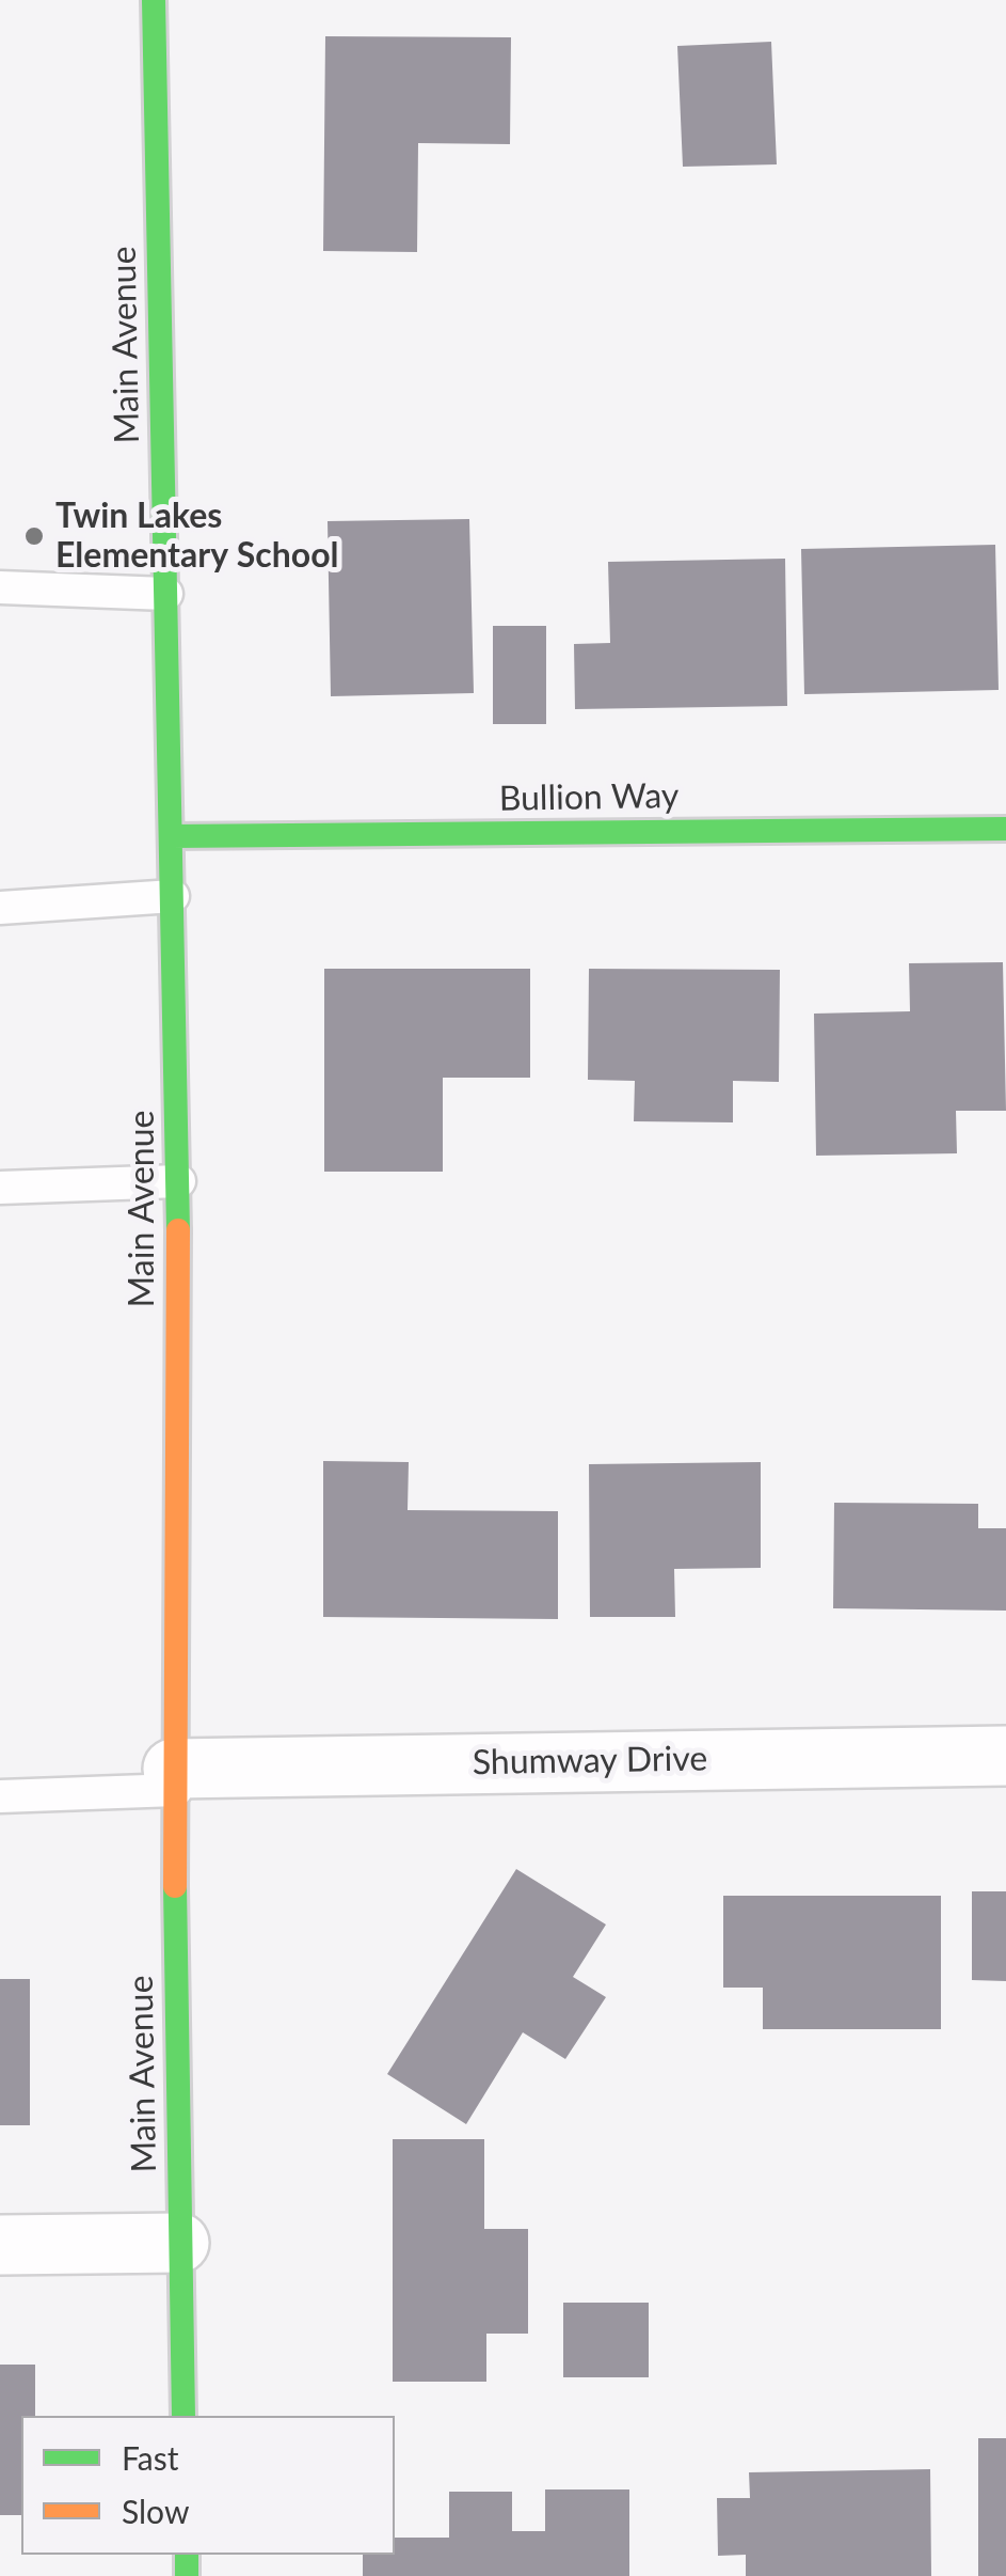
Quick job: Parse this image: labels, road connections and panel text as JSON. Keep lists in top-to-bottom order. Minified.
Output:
{"streets":{"street":["Main Avenue","Bullion Way","Shumway Drive"]},"crossings":[["Main Avenue","Bullion Way"],["Main Avenue","Shumway Drive"]],"places":["Twin Lakes Elementary School"],"legend":["Fast","Slow"]}
